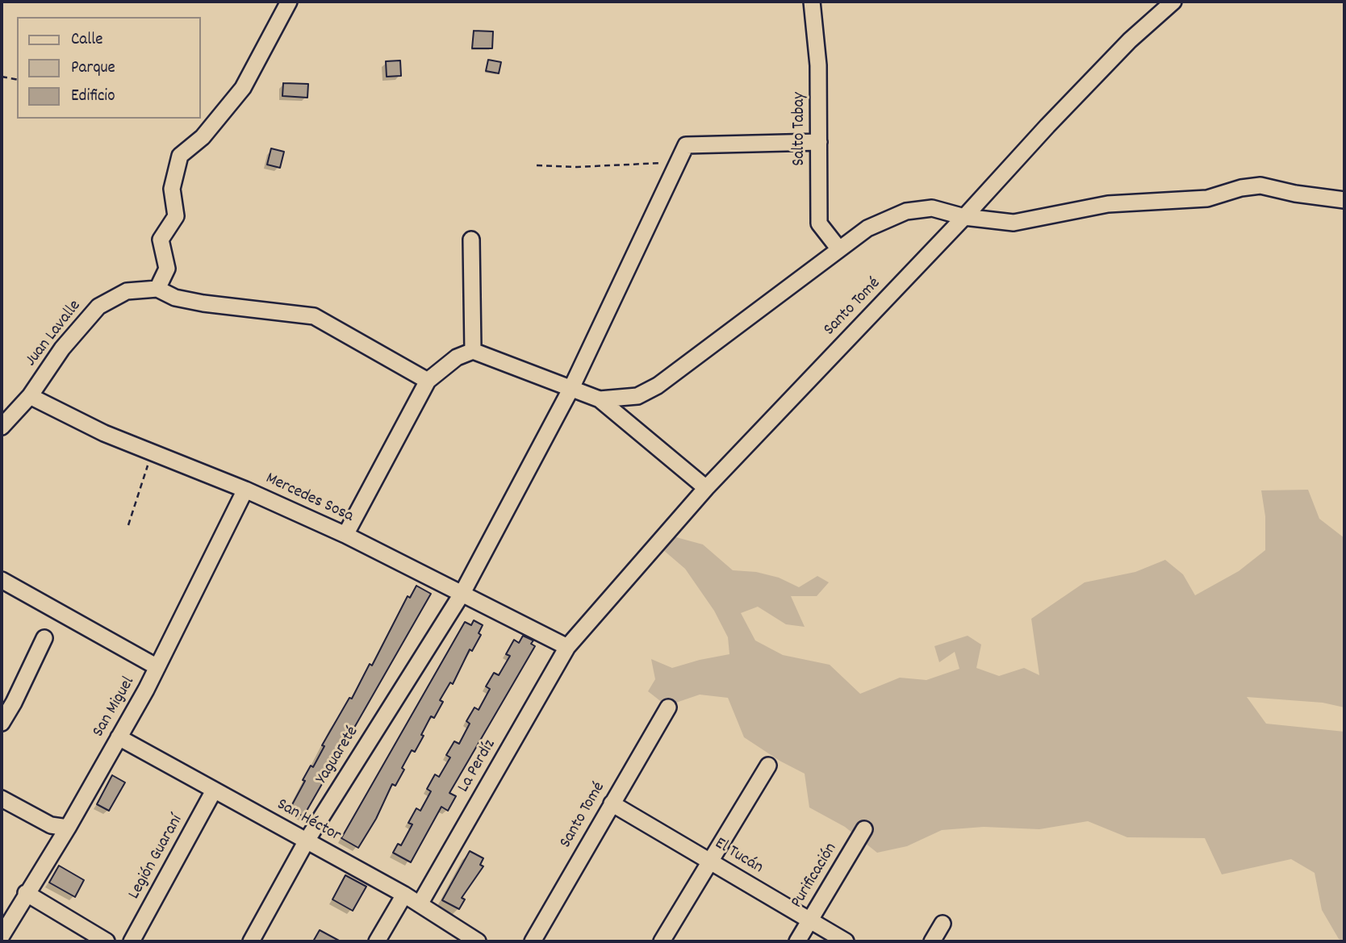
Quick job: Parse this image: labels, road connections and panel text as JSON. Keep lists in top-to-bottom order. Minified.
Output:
{"streets":{"street":["Salto Tabay","Santo Tomé","Juan Lavalle","Mercedes Sosa","San Miguel","Yaguareté","La Perdíz","San Héctor","El Tucán","Legión Guaraní","Purificación"]},"crossings":[["Santo Tomé","Mercedes Sosa"],["Santo Tomé","La Perdíz"],["Santo Tomé","El Tucán"],["Juan Lavalle","Mercedes Sosa"],["Mercedes Sosa","San Miguel"],["Mercedes Sosa","Yaguareté"],["Mercedes Sosa","La Perdíz"],["San Miguel","San Héctor"],["Yaguareté","San Héctor"],["La Perdíz","San Héctor"],["San Héctor","Legión Guaraní"],["El Tucán","Purificación"]],"legend":["Calle","Parque","Edificio"]}
